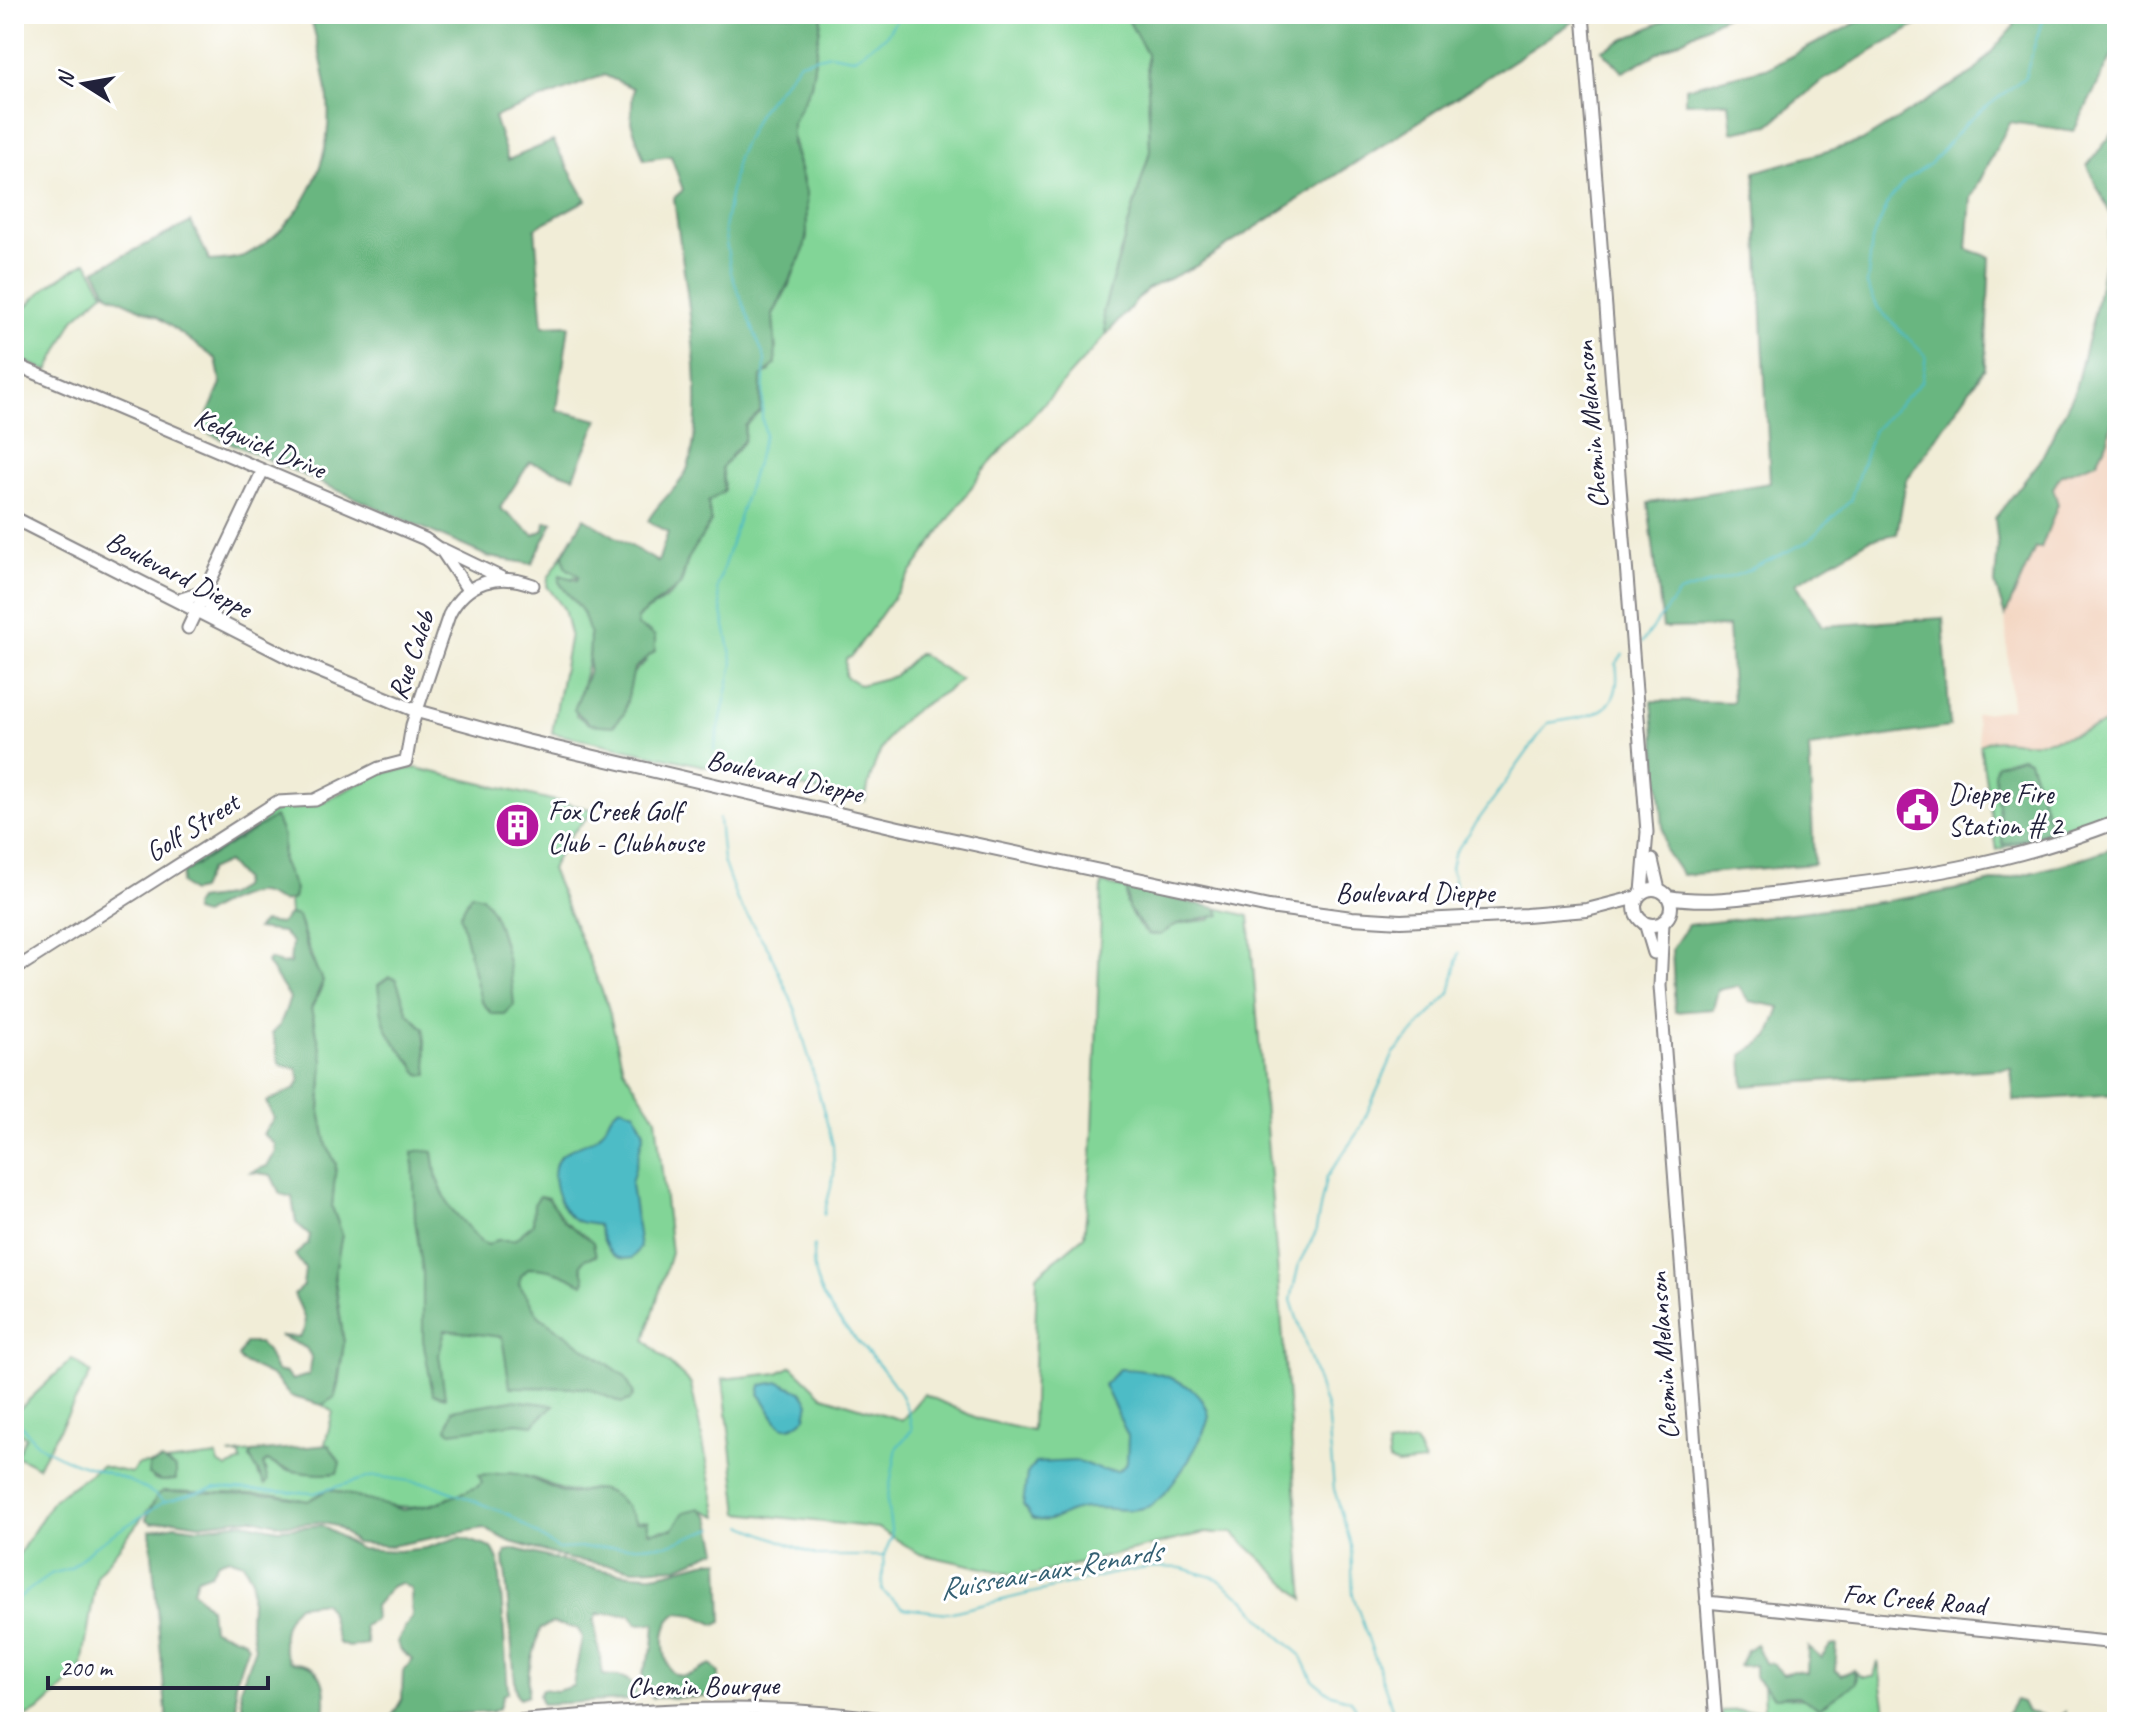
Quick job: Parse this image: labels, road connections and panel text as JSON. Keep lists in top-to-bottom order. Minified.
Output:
{"streets":{"main road":["Boulevard Dieppe"],"street":["Chemin Melanson","Kedgwick Drive","Rue Caleb","Golf Street","Fox Creek Road","Chemin Bourque"]},"crossings":[["Chemin Melanson","Fox Creek Road"],["Kedgwick Drive","Rue Caleb"],["Boulevard Dieppe","Rue Caleb"],["Rue Caleb","Golf Street"]],"water":["Ruisseau-aux-Renards"],"places":{"public building":["Dieppe Fire Station # 2"],"building":["Fox Creek Golf Club - Clubhouse"]},"scale_bar":"200 m","north":"left"}
